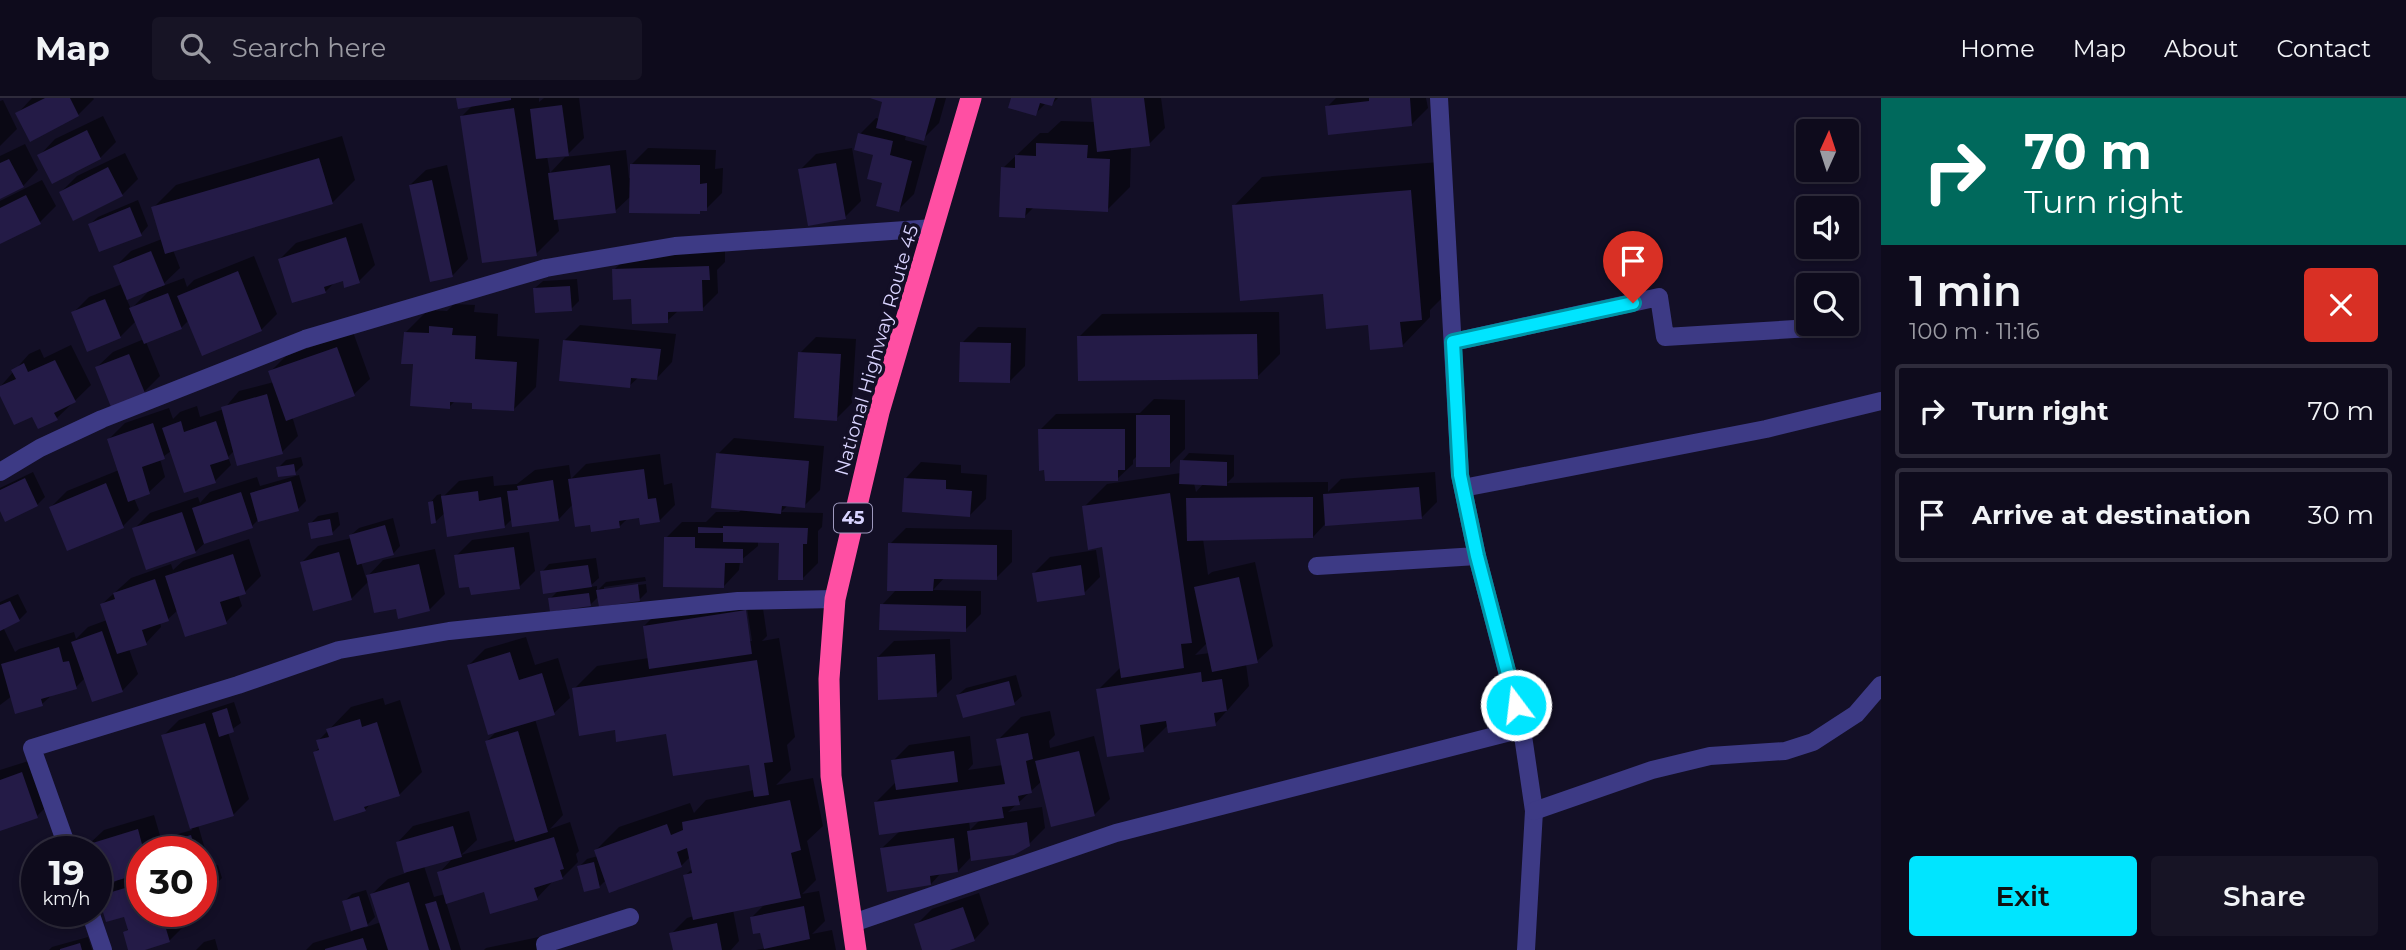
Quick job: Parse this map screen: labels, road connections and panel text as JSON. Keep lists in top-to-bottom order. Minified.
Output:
{"streets":{"highway":["National Highway Route 45","45"]},"north":"top","page":{"header":"Map","search":"Search here","nav":["Home","Map","About","Contact"],"turn":["70 m","Turn right"],"heading":["1 min","100 m · 11:16"],"list":[{"name":"Turn right","value":"70 m"},{"name":"Arrive at destination","value":"30 m"}],"speed":"19 km/h","limit":"30","buttons":["Exit","Share"]}}
